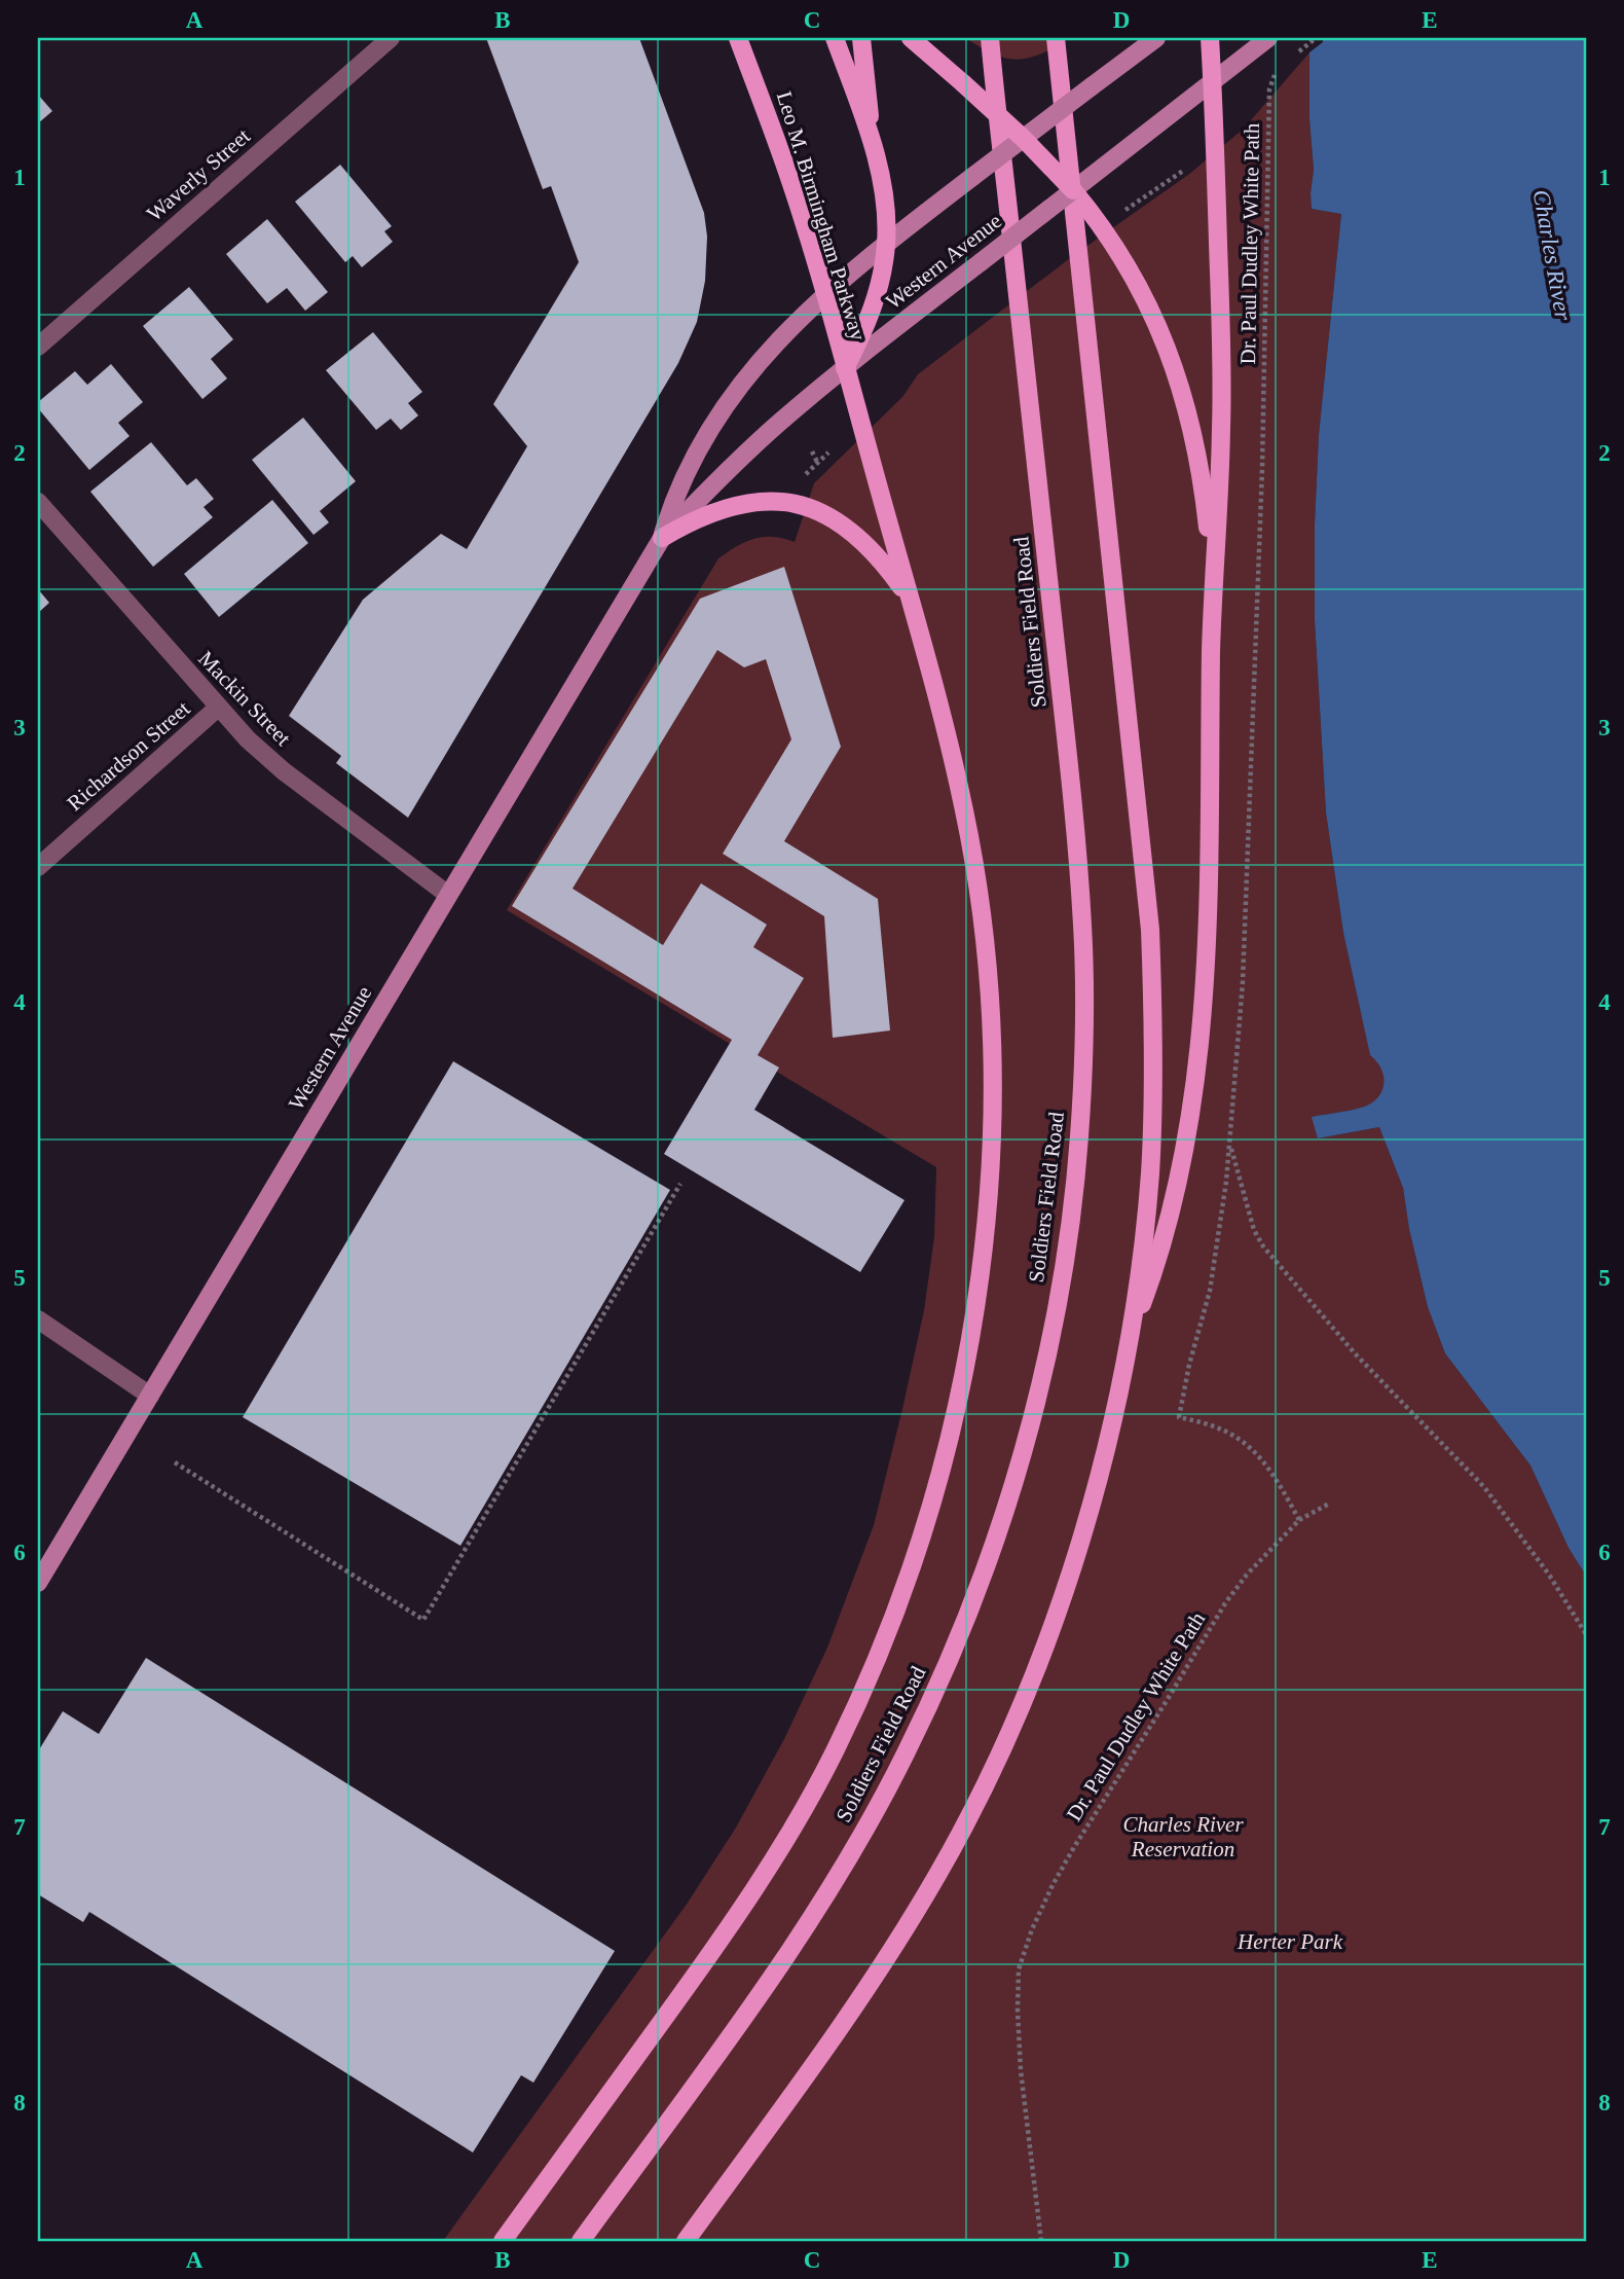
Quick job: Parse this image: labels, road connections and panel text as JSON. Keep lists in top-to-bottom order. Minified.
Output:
{"streets":{"main road":["Leo M. Birmingham Parkway","Western Avenue","Soldiers Field Road"],"street":["Waverly Street","Mackin Street","Richardson Street"],"path":["Dr. Paul Dudley White Path"]},"crossings":[["Leo M. Birmingham Parkway","Western Avenue"],["Western Avenue","Mackin Street"],["Mackin Street","Richardson Street"]],"water":["Charles River"],"parks":["Charles River Reservation","Herter Park"],"grid":{"columns":["A","B","C","D","E"],"rows":["1","2","3","4","5","6","7","8"]}}
